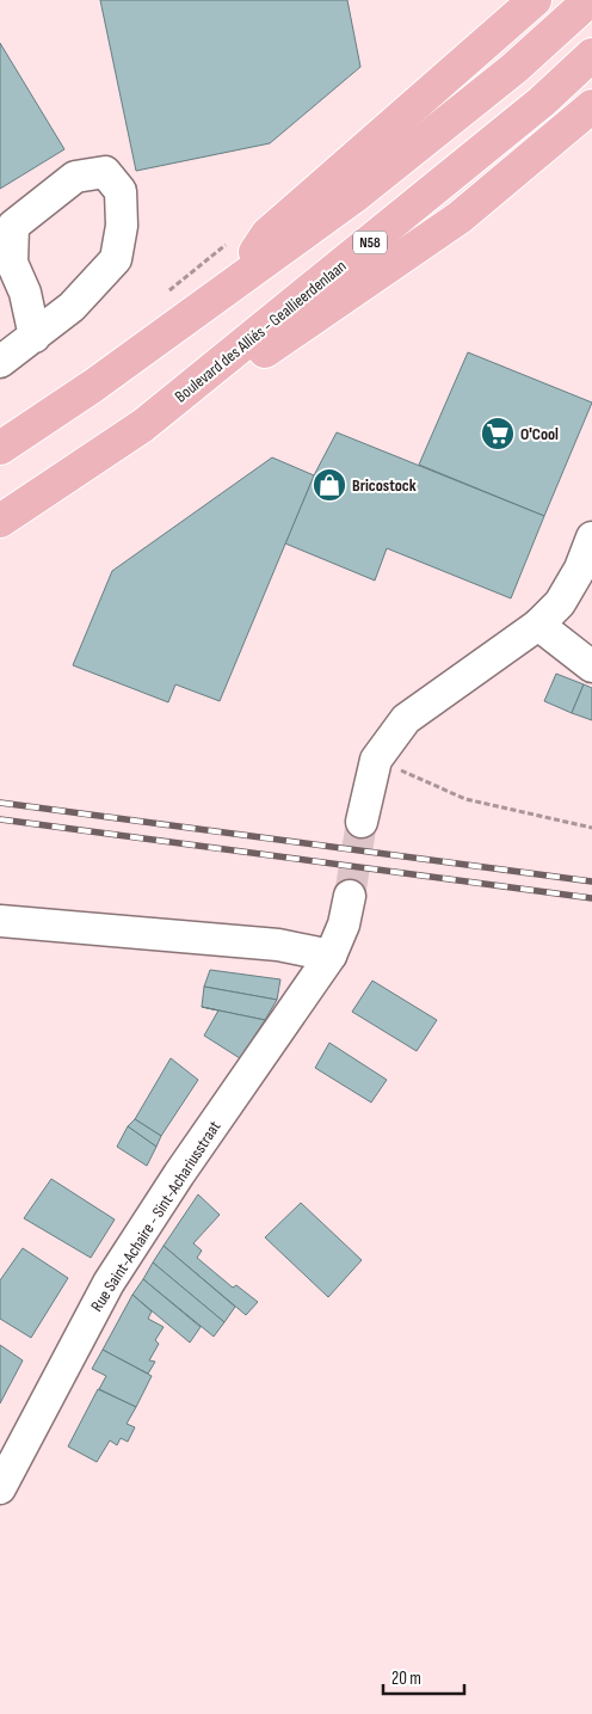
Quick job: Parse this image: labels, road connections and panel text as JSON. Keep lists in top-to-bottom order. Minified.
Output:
{"streets":{"highway":["N58","Boulevard des Alliés - Geallieerdenlaan"],"street":["Rue Saint-Achaire - Sint-Achariusstraat"]},"places":{"supermarket":["O'Cool"],"shop":["Bricostock"]},"scale_bar":"20 m"}
